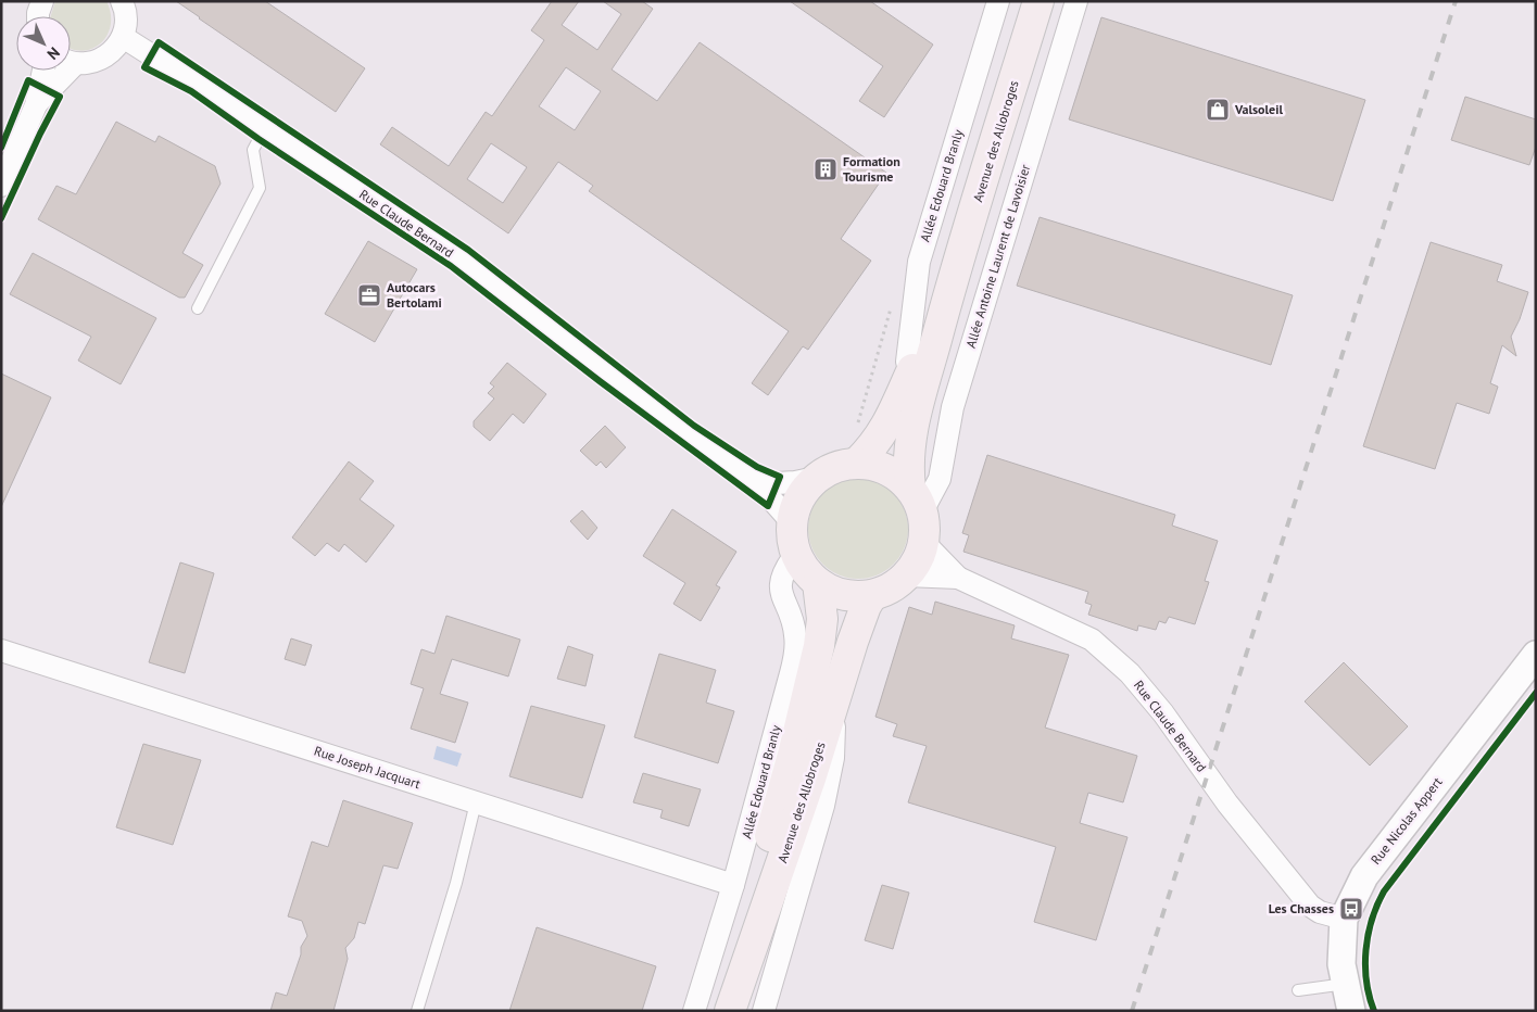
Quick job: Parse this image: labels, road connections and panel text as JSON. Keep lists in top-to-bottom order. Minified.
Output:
{"streets":{"main road":["Avenue des Allobroges"],"street":["Allée Edouard Branly","Rue Claude Bernard","Allée Antoine Laurent de Lavoisier","Rue Joseph Jacquart","Rue Nicolas Appert"]},"crossings":[["Avenue des Allobroges","Allée Edouard Branly"],["Avenue des Allobroges","Rue Claude Bernard"],["Avenue des Allobroges","Allée Antoine Laurent de Lavoisier"],["Allée Edouard Branly","Rue Claude Bernard"],["Allée Edouard Branly","Allée Antoine Laurent de Lavoisier"],["Allée Edouard Branly","Rue Joseph Jacquart"],["Rue Claude Bernard","Allée Antoine Laurent de Lavoisier"],["Rue Claude Bernard","Rue Nicolas Appert"]],"places":{"shop":["Valsoleil"],"building":["Formation Tourisme"],"office":["Autocars Bertolami"],"bus stop":["Les Chasses"]},"north":"bottom right"}
